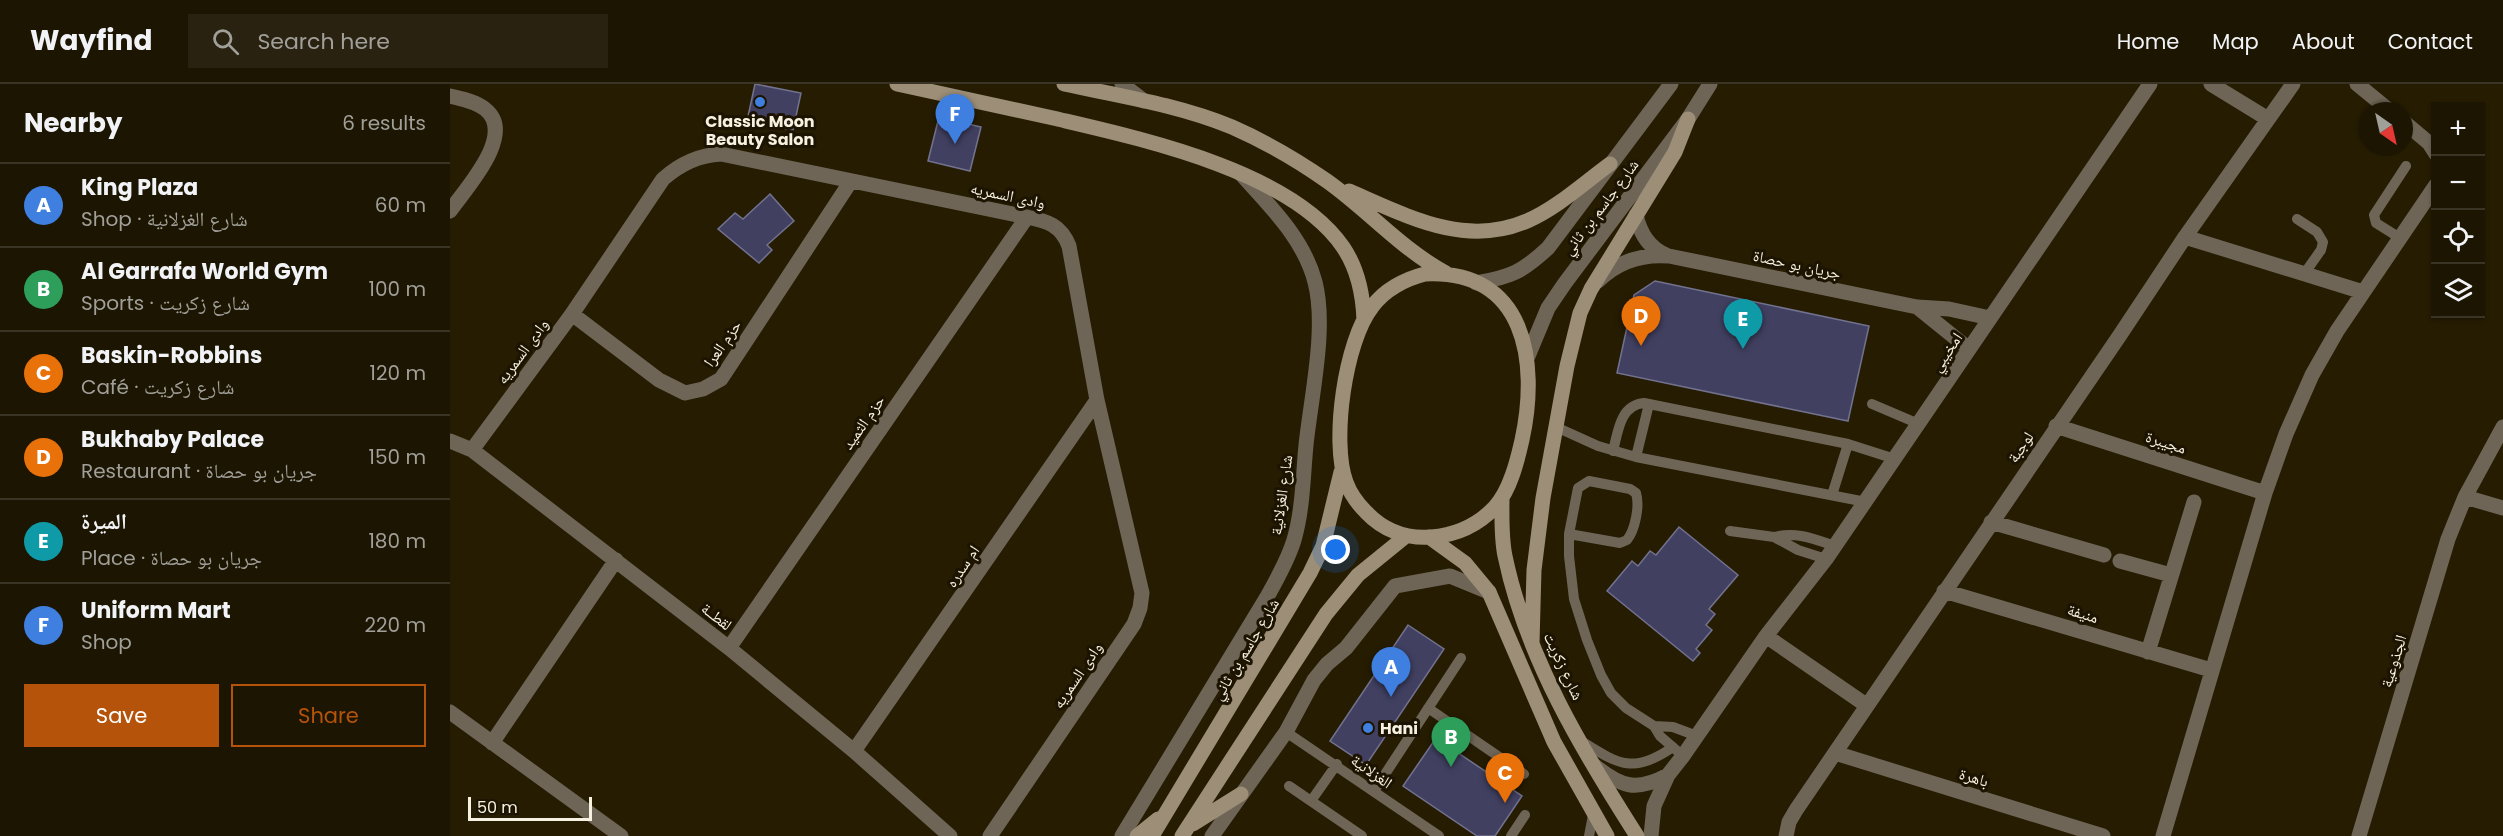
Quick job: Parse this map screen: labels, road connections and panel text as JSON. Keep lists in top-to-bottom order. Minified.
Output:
{"streets":{"main road":["شارع جاسم بن ثاني","شارع زكريت"],"street":["وادى السمريه","جريان بو حصاة","حزم العرا","امخيبي","حزم الثميد","مجيبرة","لوجبة","شارع الغزلانية","ام سدره","منيفة","لقطــة","الجذوعية","باهرة"],"lane":["الغزلانية"]},"crossings":[["وادى السمريه","حزم العرا"],["وادى السمريه","حزم الثميد"],["وادى السمريه","ام سدره"],["وادى السمريه","لقطــة"],["جريان بو حصاة","امخيبي"],["حزم الثميد","لقطــة"],["مجيبرة","لوجبة"],["لوجبة","منيفة"],["لوجبة","باهرة"],["ام سدره","لقطــة"]],"places":["Classic Moon Beauty Salon","Hani"],"scale_bar":"50 m","north":"bottom right","page":{"header":"Wayfind","search":"Search here","nav":["Home","Map","About","Contact"],"heading":["Nearby","6 results"],"pins":["F","D","E","A","B","C"],"map_buttons":["+","−"],"list":[{"mark":"A","name":"King Plaza","note":"Shop · شارع الغزلانية","value":"60 m"},{"mark":"B","name":"Al Garrafa World Gym","note":"Sports · شارع زكريت","value":"100 m"},{"mark":"C","name":"Baskin-Robbins","note":"Café · شارع زكريت","value":"120 m"},{"mark":"D","name":"Bukhaby Palace","note":"Restaurant · جريان بو حصاة","value":"150 m"},{"mark":"E","name":"الميرة","note":"Place · جريان بو حصاة","value":"180 m"},{"mark":"F","name":"Uniform Mart","note":"Shop","value":"220 m"}],"buttons":["Save","Share"],"scale":"50 m"}}
